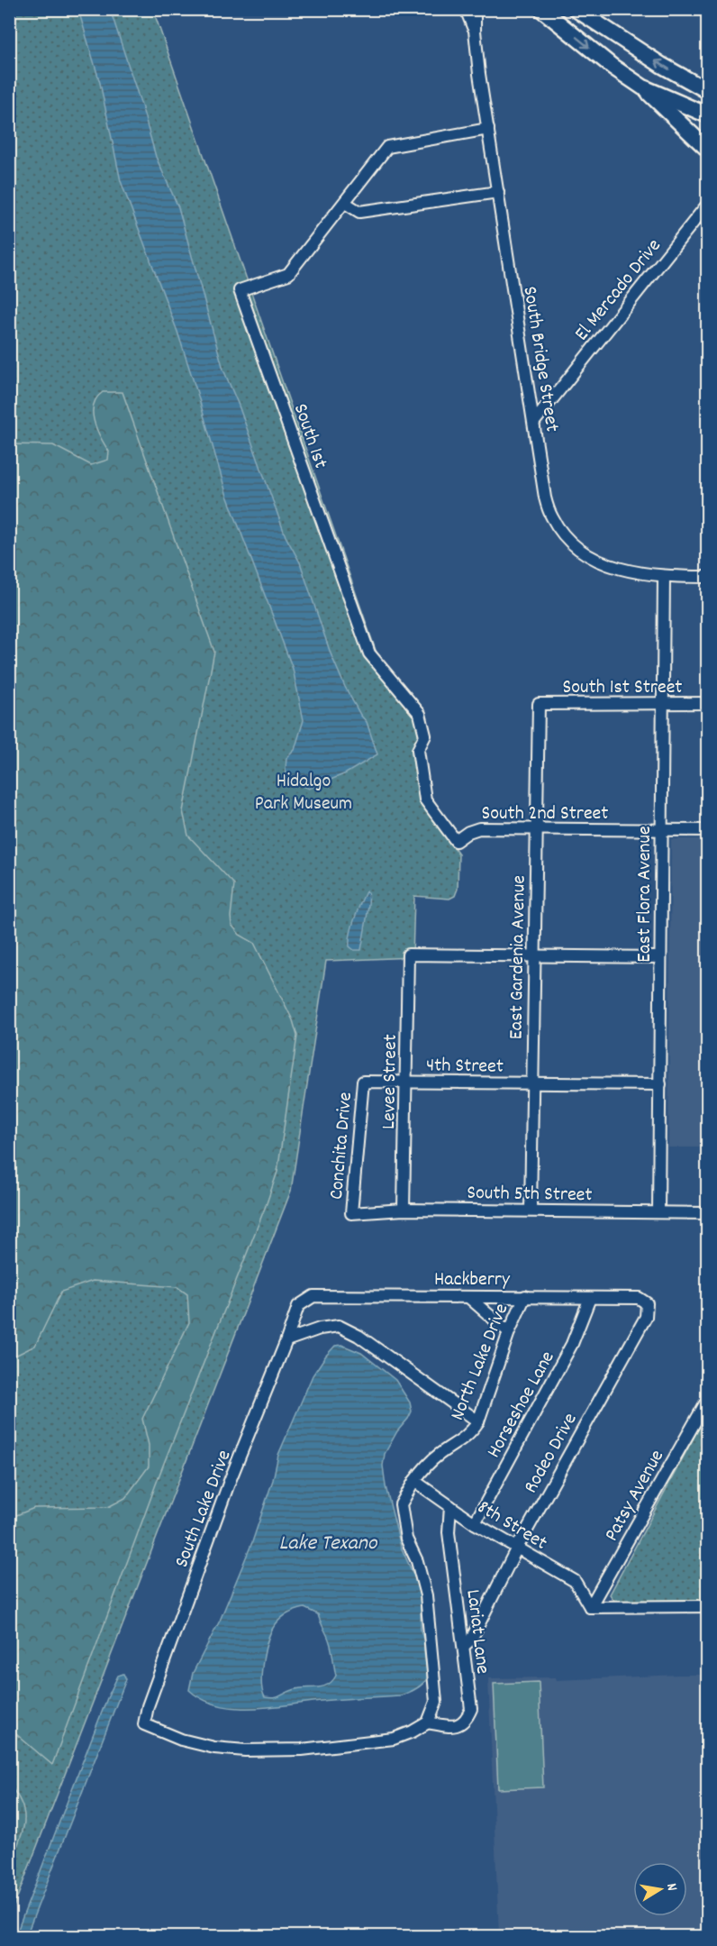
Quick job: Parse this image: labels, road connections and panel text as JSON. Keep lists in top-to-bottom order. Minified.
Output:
{"streets":{"street":["El Mercado Drive","South Bridge Street","South 1st","South 1st Street","South 2nd Street","East Flora Avenue","East Gardenia Avenue","4th Street","Levee Street","Conchita Drive","South 5th Street","Hackberry","North Lake Drive","Horseshoe Lane","Rodeo Drive","Patsy Avenue","South Lake Drive","8th Street","Lariat Lane"]},"crossings":[["El Mercado Drive","South Bridge Street"],["South Bridge Street","South 1st"],["South Bridge Street","East Flora Avenue"],["South 1st","South 2nd Street"],["South 1st Street","East Flora Avenue"],["South 1st Street","East Gardenia Avenue"],["South 2nd Street","East Flora Avenue"],["South 2nd Street","East Gardenia Avenue"],["East Flora Avenue","4th Street"],["East Flora Avenue","South 5th Street"],["East Gardenia Avenue","4th Street"],["East Gardenia Avenue","Levee Street"],["East Gardenia Avenue","South 5th Street"],["4th Street","Levee Street"],["4th Street","Conchita Drive"],["Levee Street","South 5th Street"],["Conchita Drive","South 5th Street"],["Hackberry","North Lake Drive"],["Hackberry","Horseshoe Lane"],["Hackberry","Rodeo Drive"],["Hackberry","South Lake Drive"],["North Lake Drive","8th Street"],["Horseshoe Lane","8th Street"],["Rodeo Drive","8th Street"],["Rodeo Drive","Lariat Lane"],["Patsy Avenue","8th Street"],["South Lake Drive","Lariat Lane"],["8th Street","Lariat Lane"]],"water":["Lake Texano"],"parks":["Hidalgo Park Museum"],"north":"right"}
